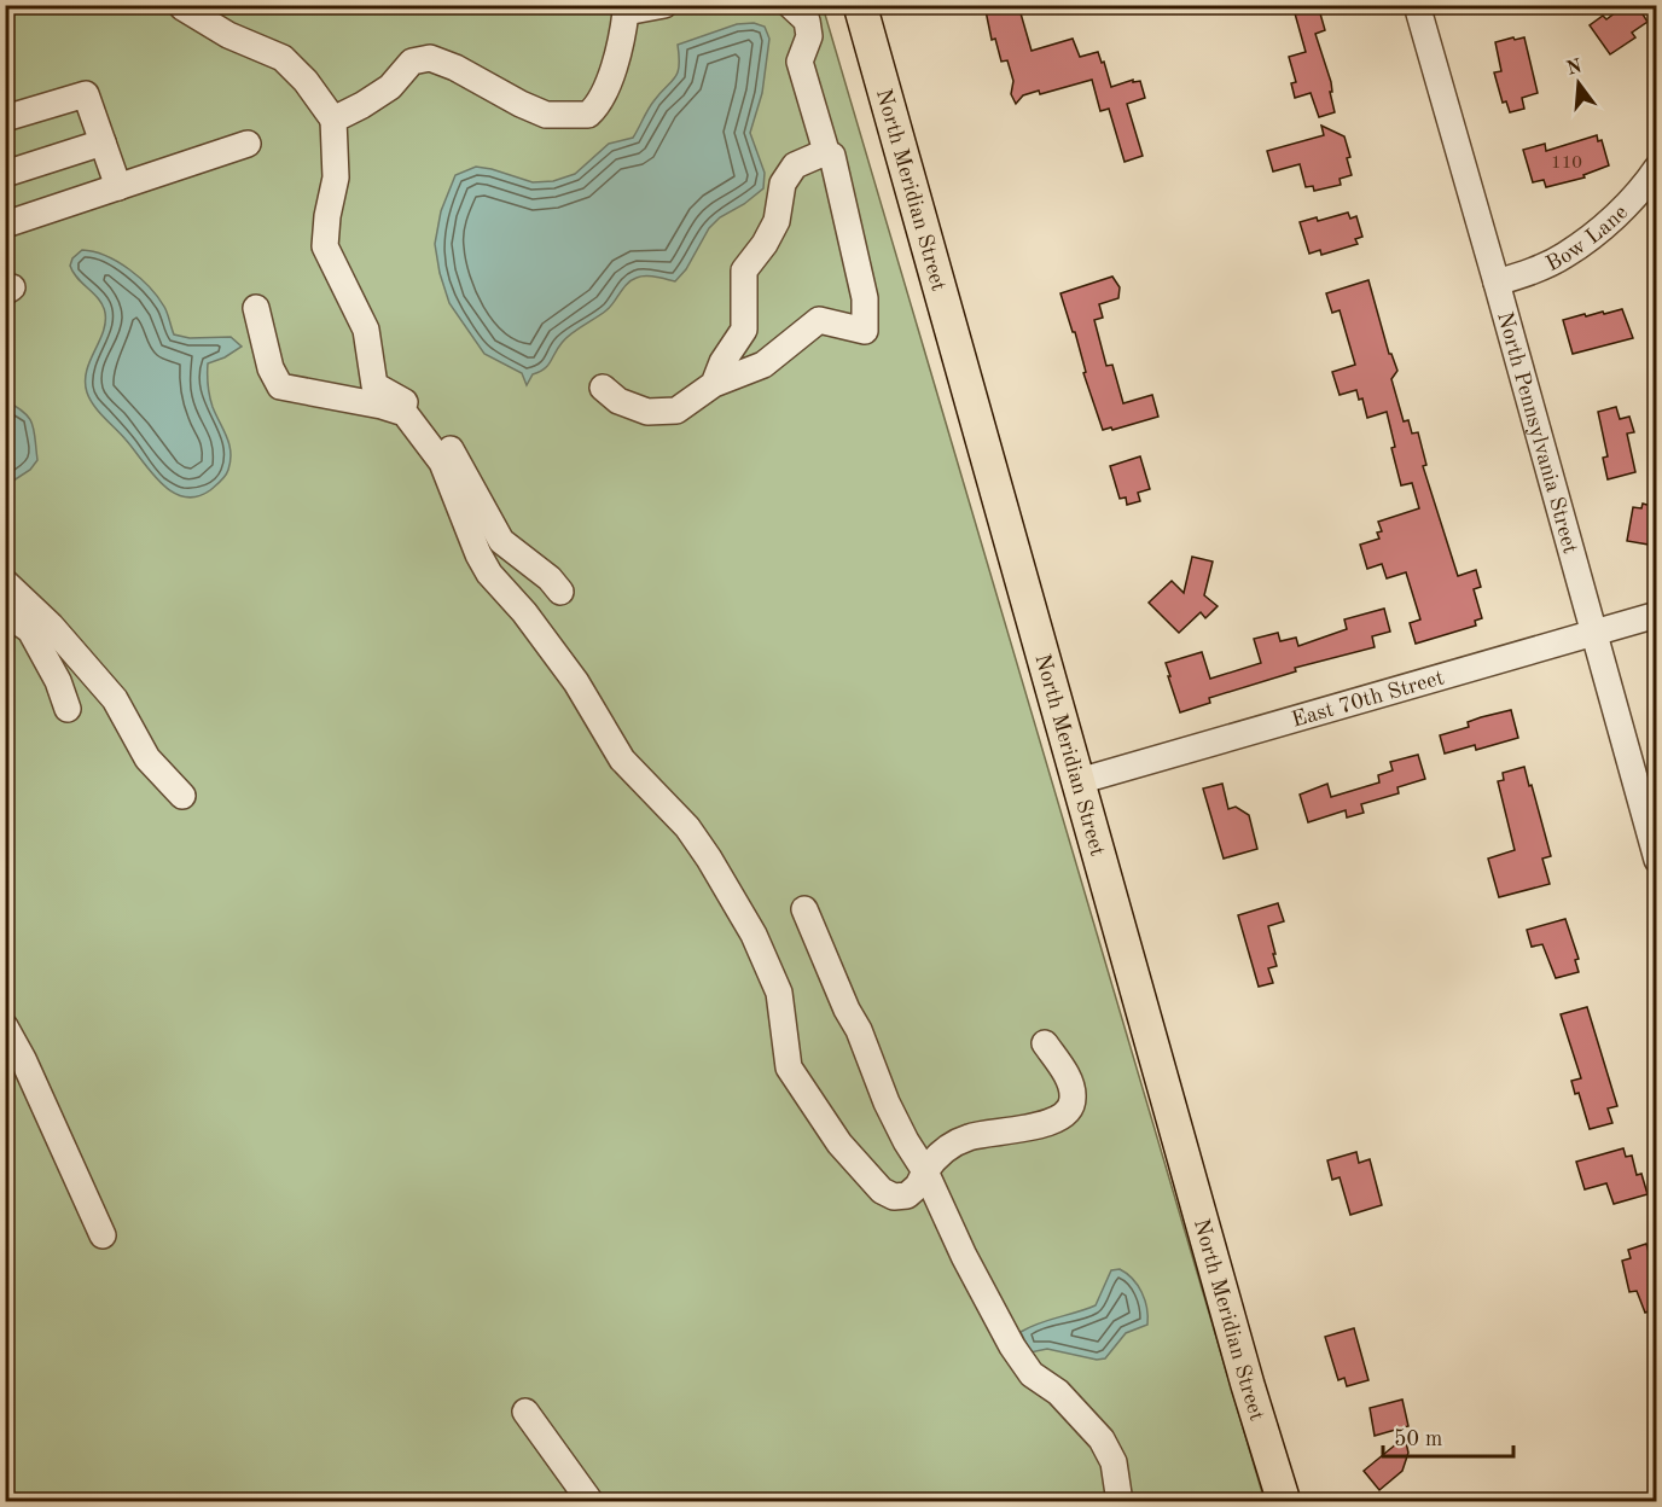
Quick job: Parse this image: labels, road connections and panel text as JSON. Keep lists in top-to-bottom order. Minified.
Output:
{"streets":{"main road":["North Meridian Street"],"street":["Bow Lane","North Pennsylvania Street","East 70th Street"]},"crossings":[["North Meridian Street","East 70th Street"],["Bow Lane","North Pennsylvania Street"],["North Pennsylvania Street","East 70th Street"]],"house_numbers":["110"],"scale_bar":"50 m","north":"top"}
